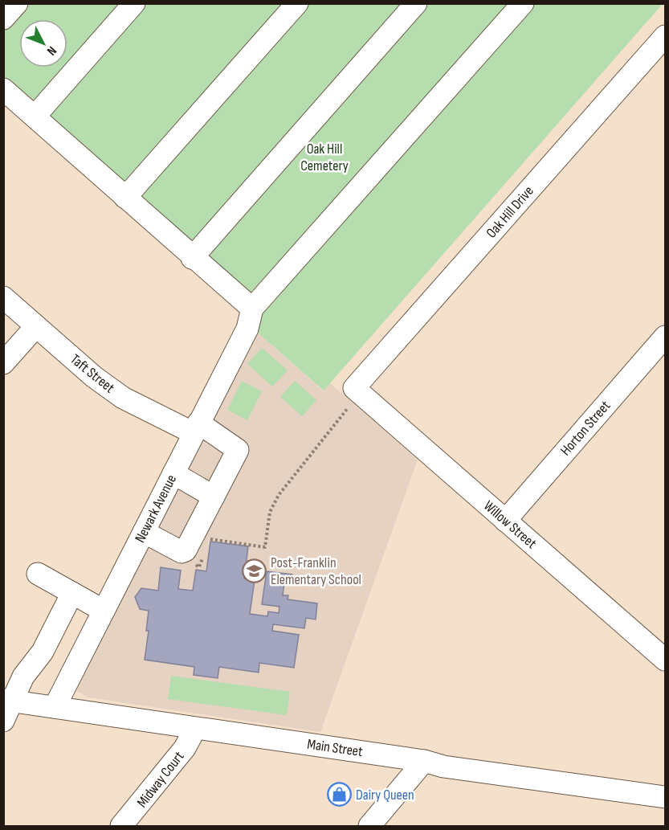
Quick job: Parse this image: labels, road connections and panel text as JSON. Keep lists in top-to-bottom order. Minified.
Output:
{"streets":{"street":["Oak Hill Drive","Taft Street","Horton Street","Newark Avenue","Willow Street","Main Street","Midway Court"]},"crossings":[["Oak Hill Drive","Willow Street"],["Taft Street","Newark Avenue"],["Horton Street","Willow Street"],["Newark Avenue","Main Street"],["Main Street","Midway Court"]],"parks":["Oak Hill Cemetery"],"places":{"school or university":["Post-Franklin Elementary School"],"shop":["Dairy Queen"]},"north":"bottom right"}
